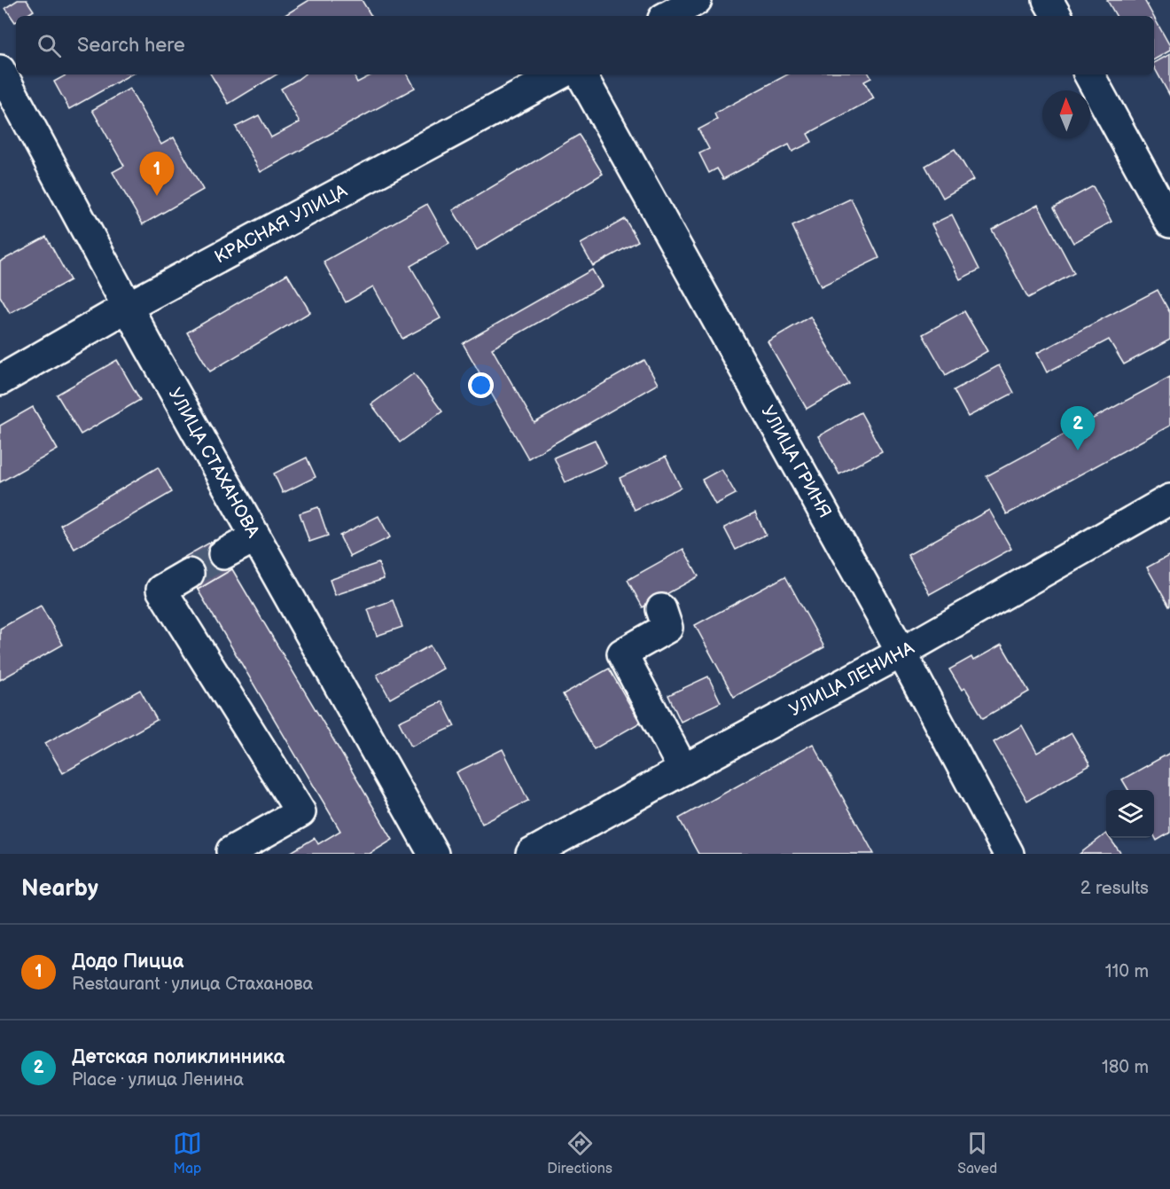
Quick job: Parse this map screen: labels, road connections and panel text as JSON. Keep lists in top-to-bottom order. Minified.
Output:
{"streets":{"street":["КРАСНАЯ УЛИЦА","УЛИЦА ГРИНЯ","УЛИЦА СТАХАНОВА","УЛИЦА ЛЕНИНА"]},"crossings":[["КРАСНАЯ УЛИЦА","УЛИЦА СТАХАНОВА"],["УЛИЦА ГРИНЯ","УЛИЦА ЛЕНИНА"]],"north":"top","page":{"search":"Search here","pins":["1","2"],"heading":["Nearby","2 results"],"list":[{"mark":"1","name":"Додо Пицца","note":"Restaurant · улица Стаханова","value":"110 m"},{"mark":"2","name":"Детская поликлинника","note":"Place · улица Ленина","value":"180 m"}],"nav":["Map","Directions","Saved"]}}
